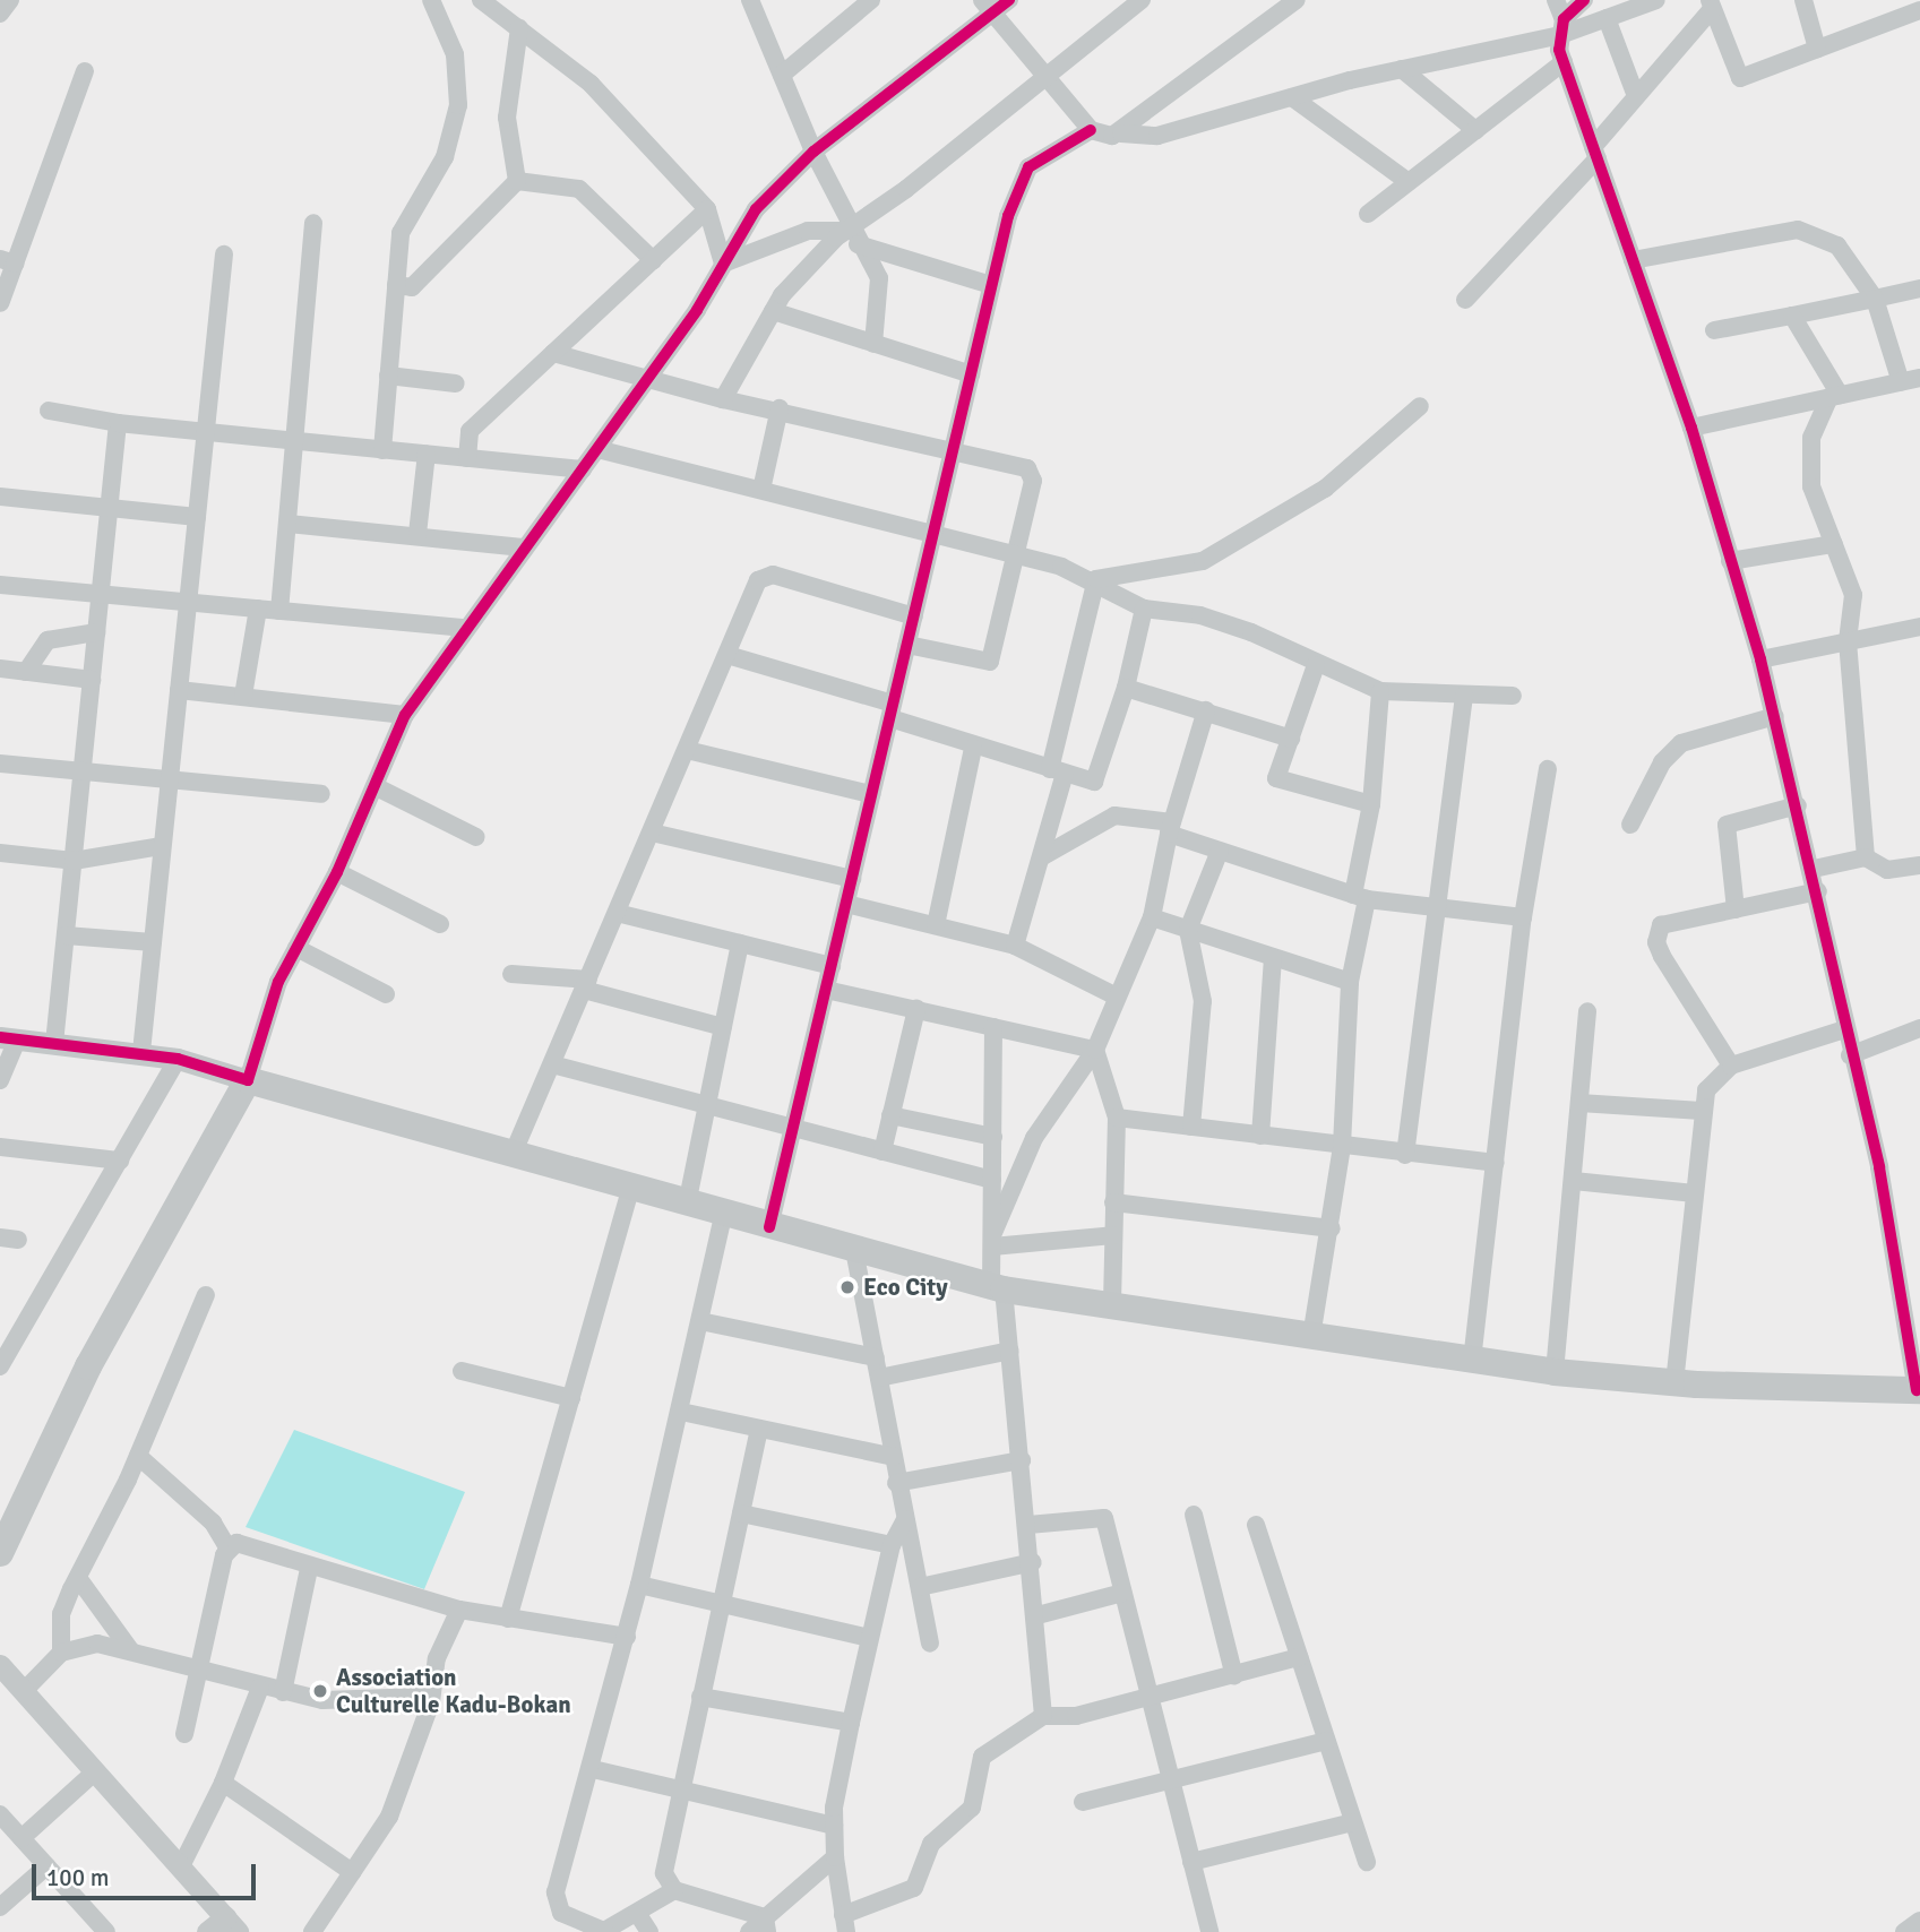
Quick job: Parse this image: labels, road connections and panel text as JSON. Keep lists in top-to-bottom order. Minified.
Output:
{"places":["Eco City","Association Culturelle Kadu-Bokan"],"scale_bar":"100 m"}
